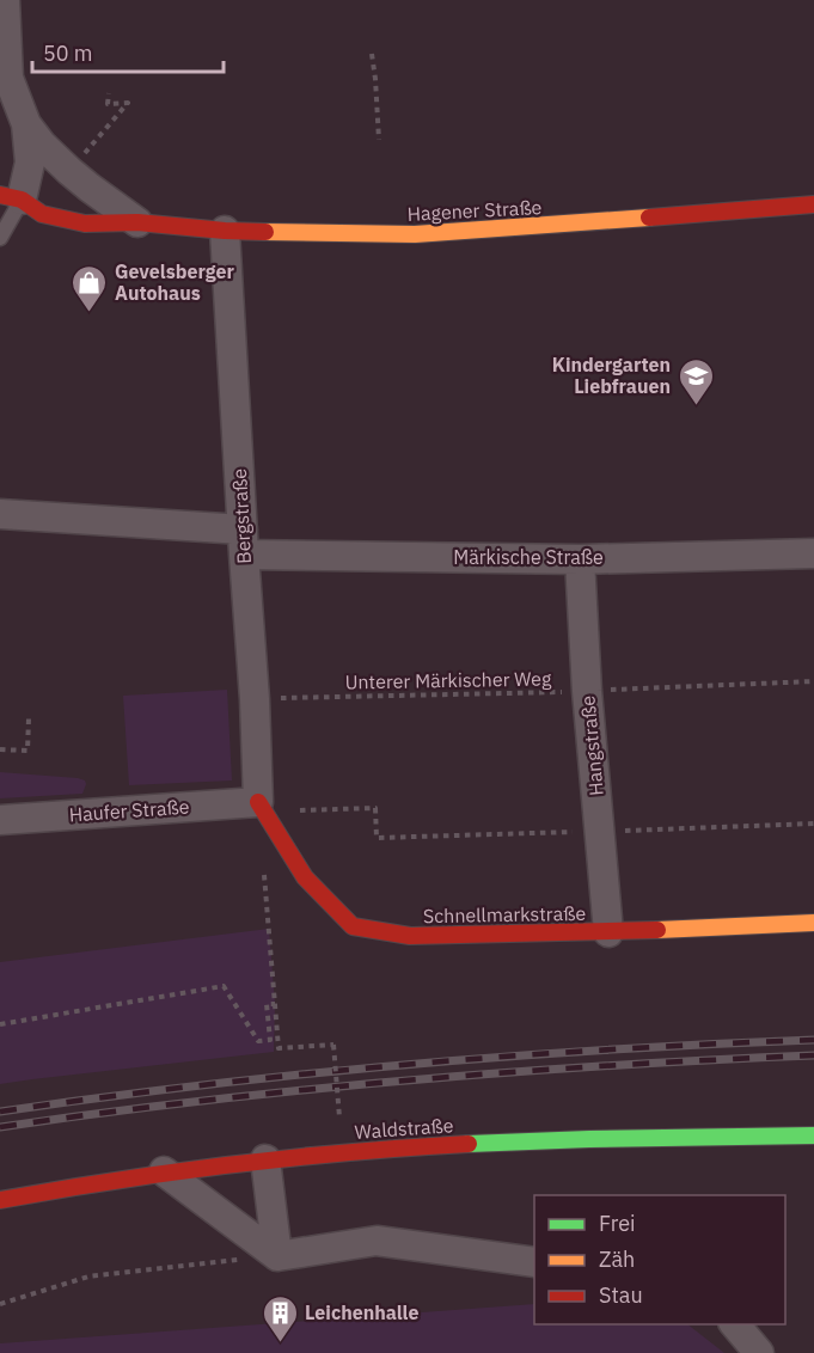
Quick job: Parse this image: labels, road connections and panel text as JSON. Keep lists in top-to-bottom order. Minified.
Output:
{"streets":{"street":["Hagener Straße","Bergstraße","Märkische Straße","Hangstraße","Haufer Straße","Schnellmarkstraße","Waldstraße"],"path":["Unterer Märkischer Weg"]},"crossings":[["Hagener Straße","Bergstraße"],["Bergstraße","Märkische Straße"],["Bergstraße","Unterer Märkischer Weg"],["Bergstraße","Haufer Straße"],["Bergstraße","Schnellmarkstraße"],["Märkische Straße","Hangstraße"],["Unterer Märkischer Weg","Hangstraße"],["Hangstraße","Schnellmarkstraße"],["Haufer Straße","Schnellmarkstraße"]],"places":{"shop":["Gevelsberger Autohaus"],"school or university":["Kindergarten Liebfrauen"],"building":["Leichenhalle"]},"legend":["Frei","Zäh","Stau"],"scale_bar":"50 m"}
